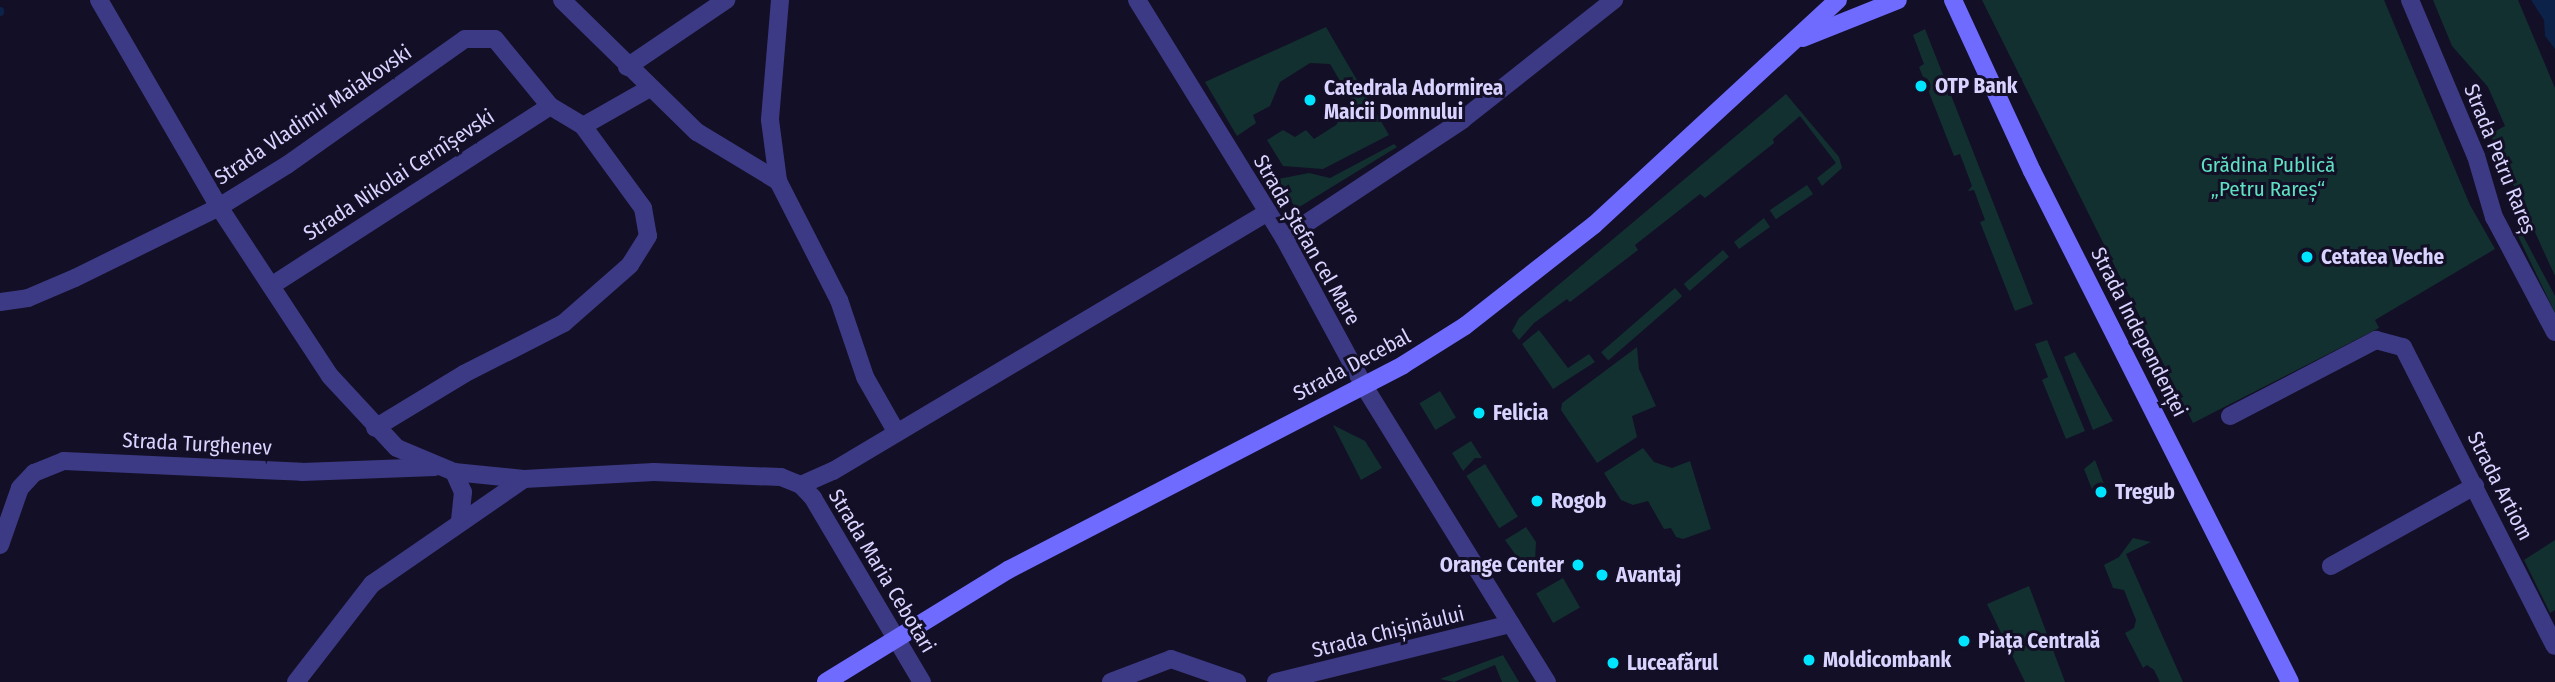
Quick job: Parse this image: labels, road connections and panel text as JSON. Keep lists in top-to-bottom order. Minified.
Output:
{"streets":{"main road":["Strada Independenței","Strada Decebal"],"street":["Strada Vladimir Maiakovski","Strada Petru Rareș","Strada Nikolai Cernîșevski","Strada Ștefan cel Mare","Strada Turghenev","Strada Artiom","Strada Maria Cebotari","Strada Chișinăului"]},"crossings":[["Strada Vladimir Maiakovski","Strada Nikolai Cernîșevski"],["Strada Ștefan cel Mare","Strada Decebal"],["Strada Ștefan cel Mare","Strada Chișinăului"],["Strada Decebal","Strada Maria Cebotari"]],"parks":["Grădina Publică „Petru Rareș“"],"places":["OTP Bank","Catedrala Adormirea Maicii Domnului","Cetatea Veche","Felicia","Tregub","Rogob","Orange Center","Аvantaj","Piața Centrală","Moldicombank","Luceafărul"]}
